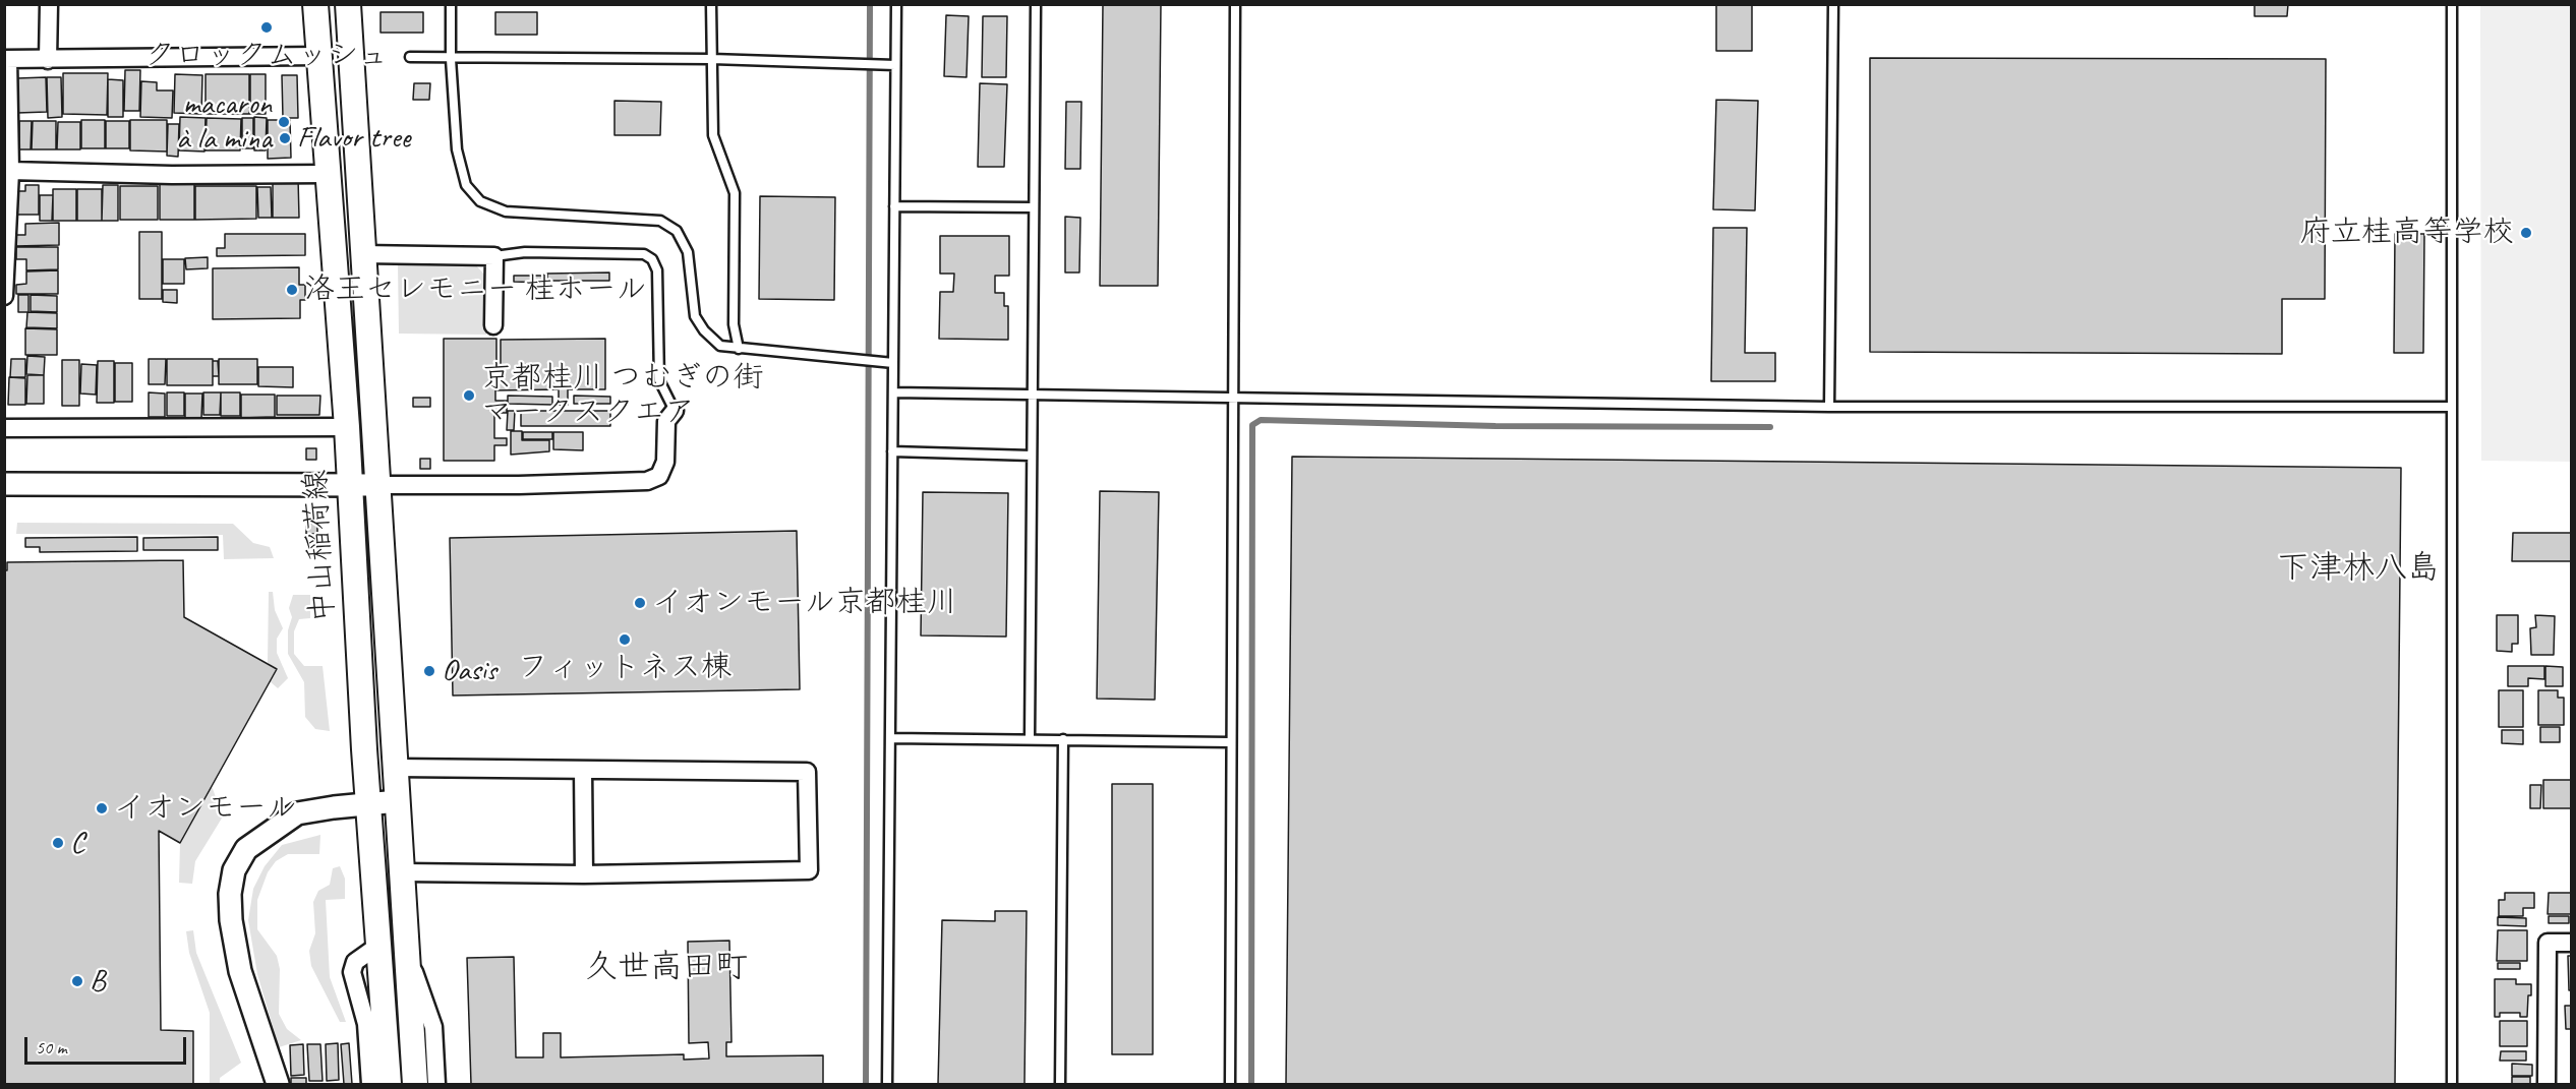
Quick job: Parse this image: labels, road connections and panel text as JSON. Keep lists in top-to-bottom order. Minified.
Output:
{"streets":{"main road":["中山稲荷線"]},"districts":["下津林八島","久世高田町"],"places":["クロックムッシュ","macaron à la mina","Flavor tree","府立桂高等学校","洛王セレモニー 桂ホール","京都桂川 つむぎの街 マークスクエア","イオンモール京都桂川","フィットネス棟","Oasis","イオンモール","C","B"],"scale_bar":"50 m"}
